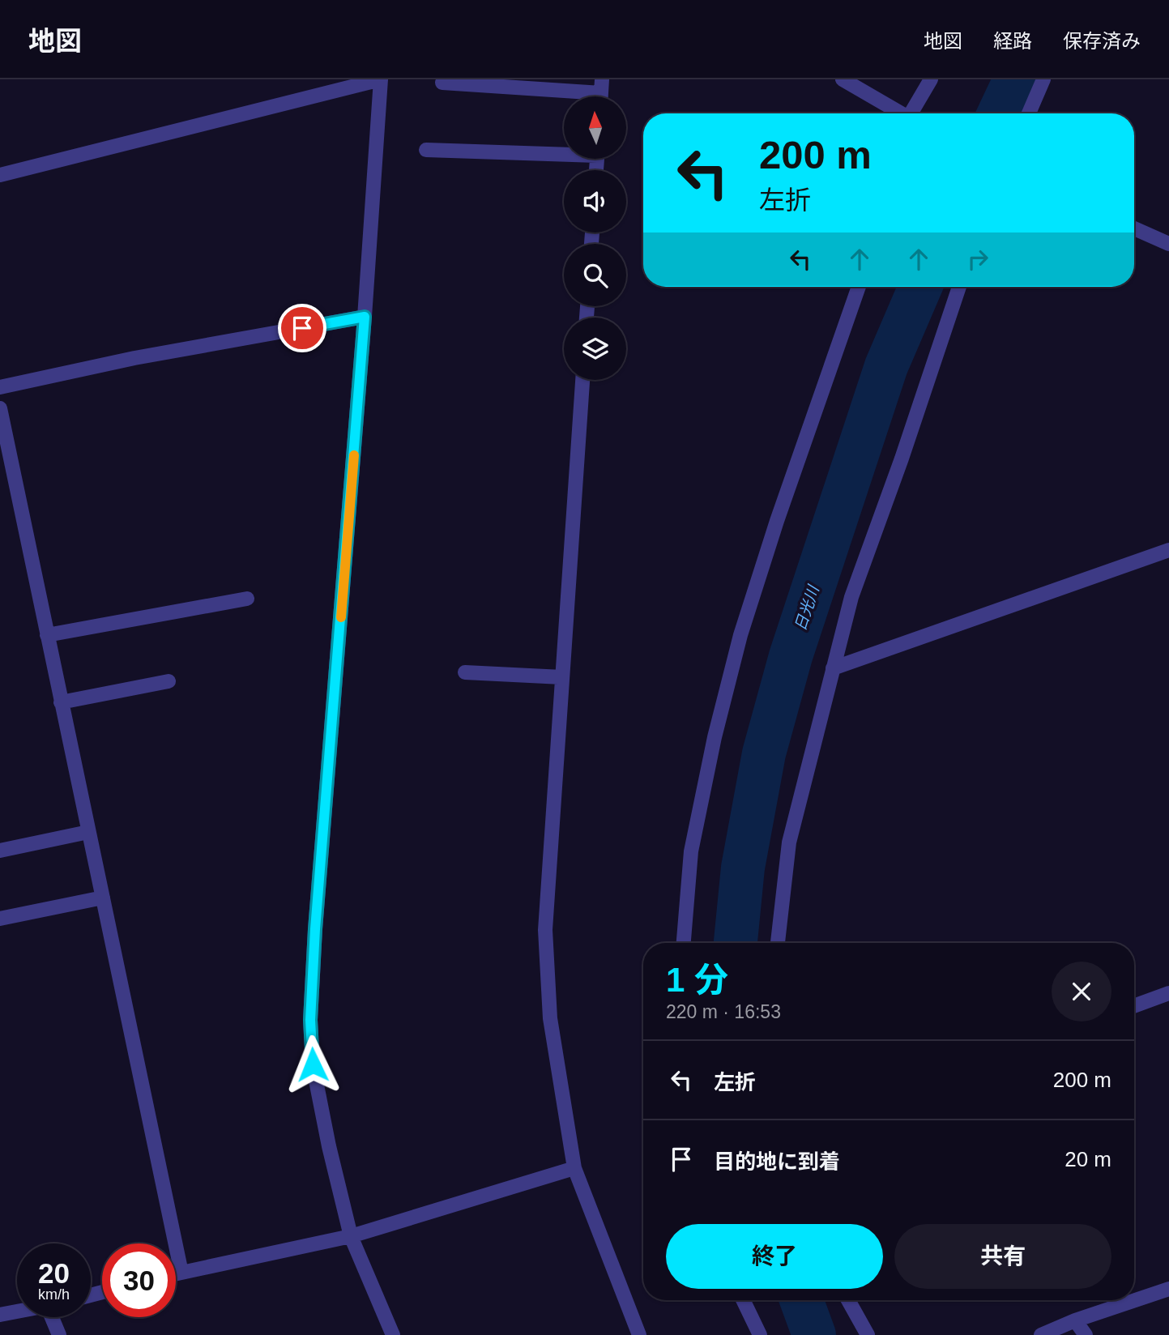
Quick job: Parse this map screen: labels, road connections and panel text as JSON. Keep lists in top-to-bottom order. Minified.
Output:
{"water":["日光川"],"north":"top","page":{"header":"地図","nav":["地図","経路","保存済み"],"turn":["200 m","左折"],"heading":["1 分","220 m · 16:53"],"list":[{"name":"左折","value":"200 m"},{"name":"目的地に到着","value":"20 m"}],"buttons":["終了","共有"],"speed":"20 km/h","limit":"30"}}
